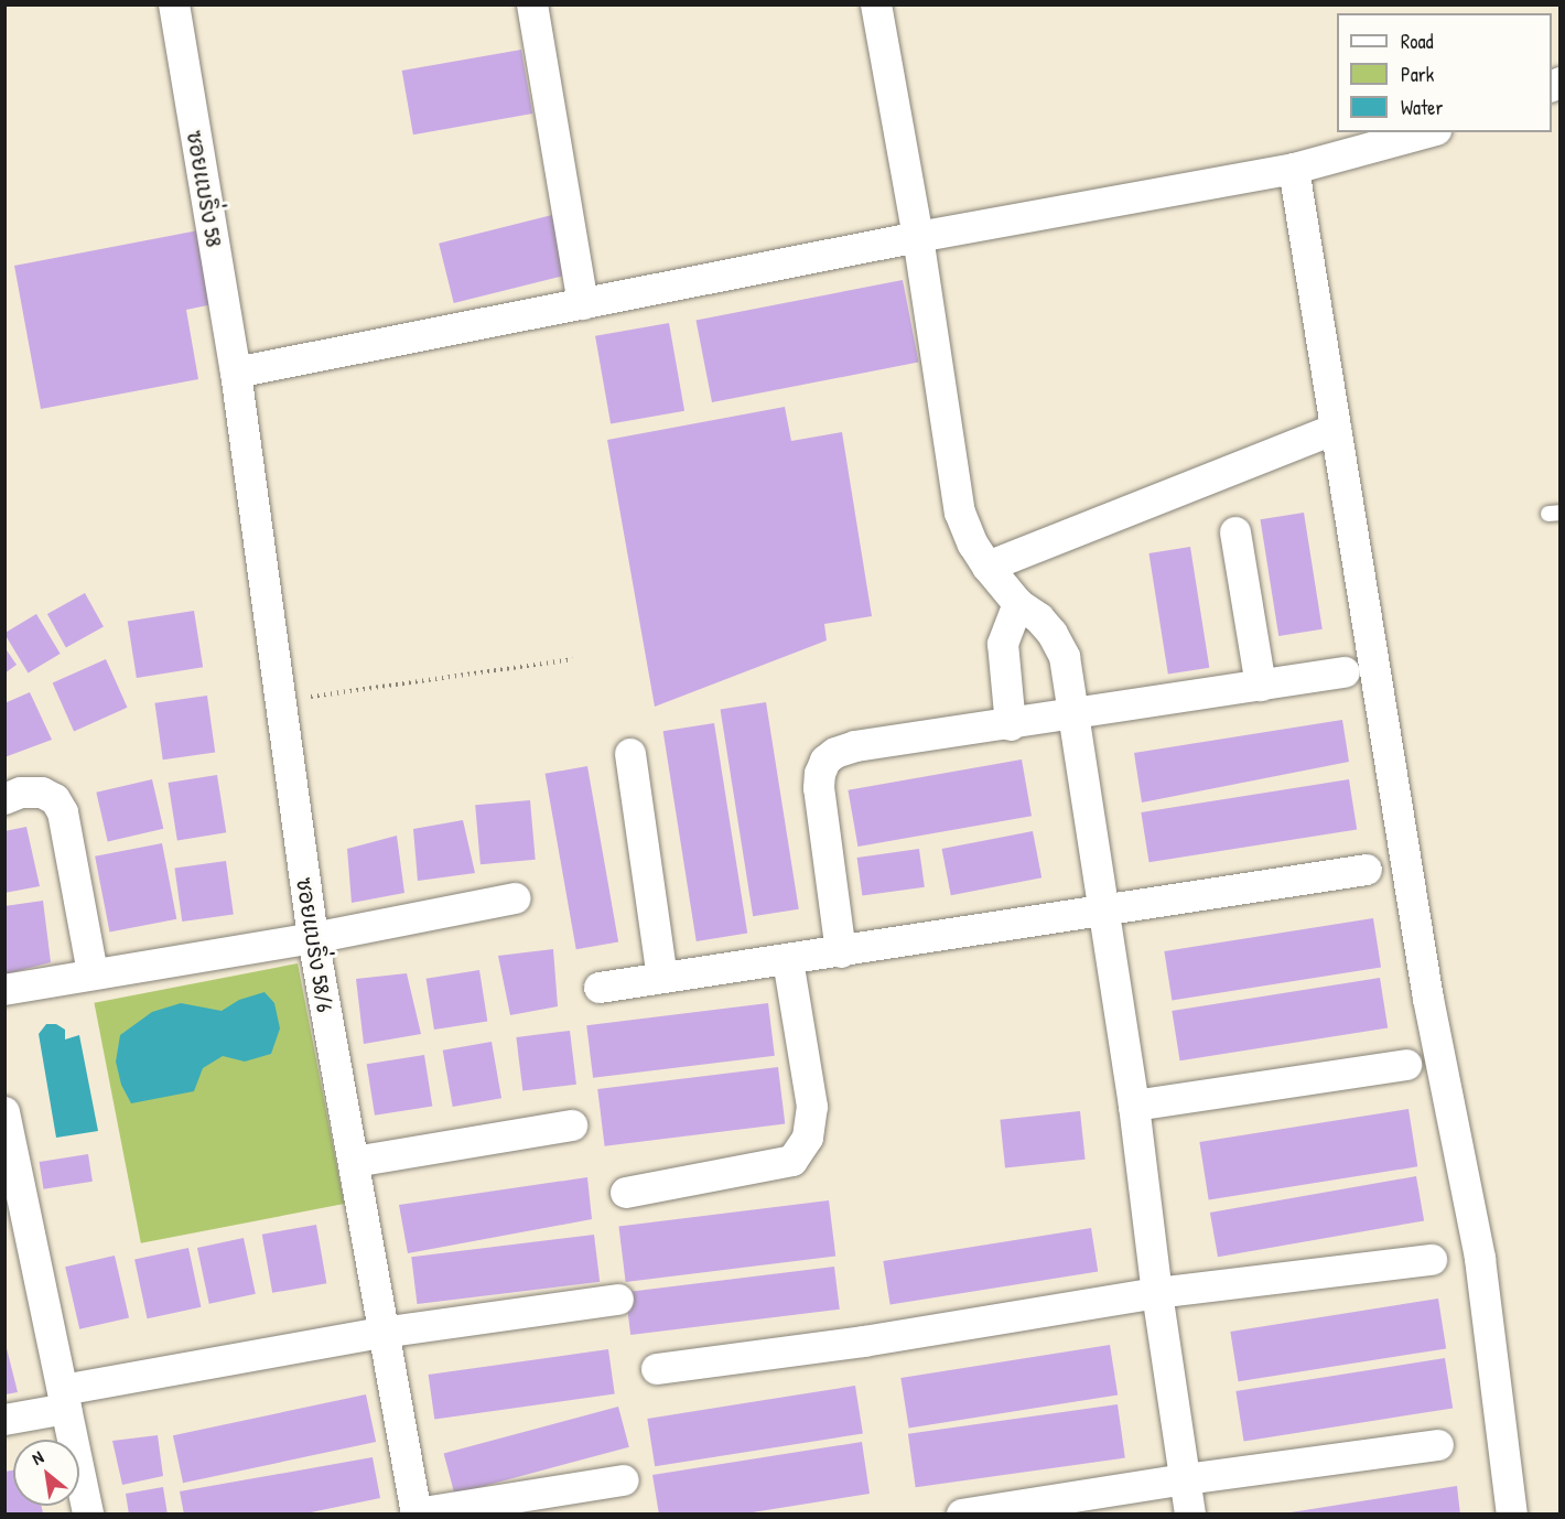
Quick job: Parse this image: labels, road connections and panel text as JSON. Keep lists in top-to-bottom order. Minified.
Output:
{"streets":{"street":["ซอยแบริ่ง 58","ซอยแบริ่ง 58/6"]},"crossings":[["ซอยแบริ่ง 58","ซอยแบริ่ง 58/6"]],"legend":["Road","Park","Water"],"north":"top left"}
